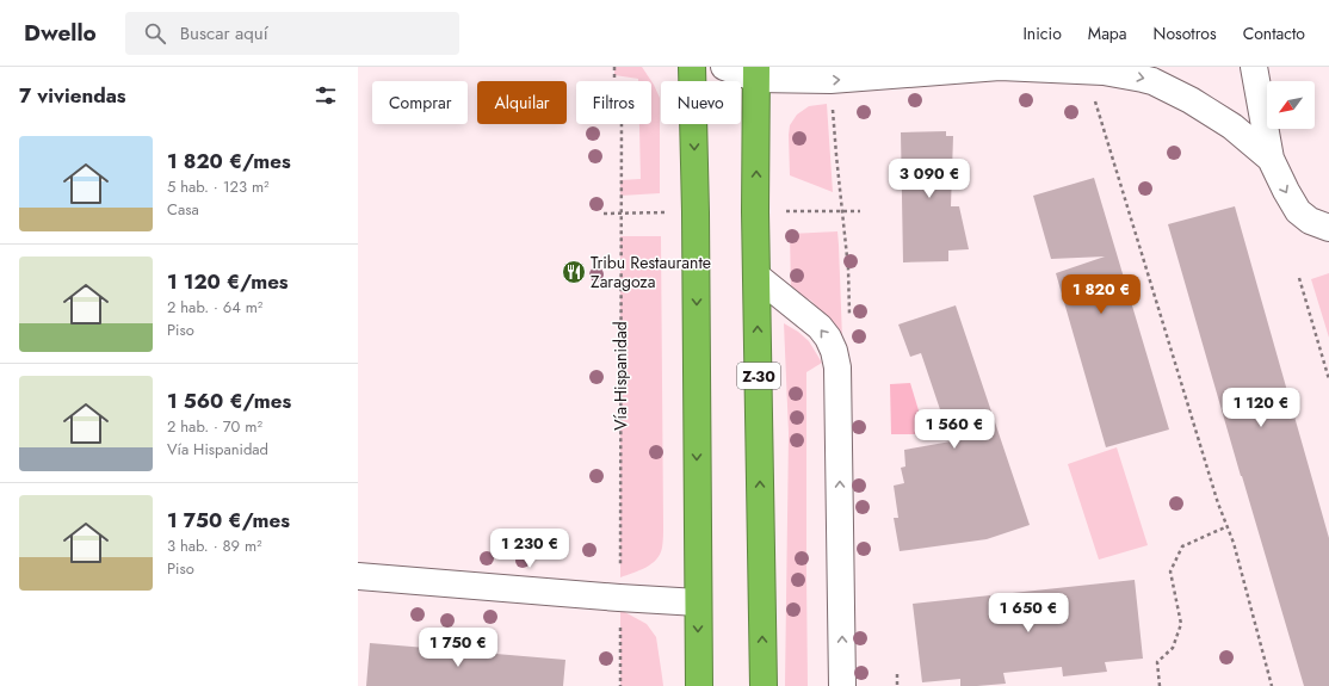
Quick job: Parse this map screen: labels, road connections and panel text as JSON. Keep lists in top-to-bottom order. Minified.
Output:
{"streets":{"highway":["Z-30"],"path":["Vía Hispanidad"]},"places":{"restaurant":["Tribu Restaurante Zaragoza"]},"north":"bottom left","page":{"header":"Dwello","search":"Buscar aquí","nav":["Inicio","Mapa","Nosotros","Contacto"],"heading":"7 viviendas","chip":["Comprar","Alquilar","Filtros","Nuevo"],"list":[{"name":"1 820 €/mes","note":"5 hab. · 123 m² · Casa"},{"name":"1 120 €/mes","note":"2 hab. · 64 m² · Piso"},{"name":"1 560 €/mes","note":"2 hab. · 70 m² · Vía Hispanidad"},{"name":"1 750 €/mes","note":"3 hab. · 89 m² · Piso"}],"price":["3 090 €","1 820 €","1 120 €","1 560 €","1 230 €","1 650 €","1 750 €"]}}
